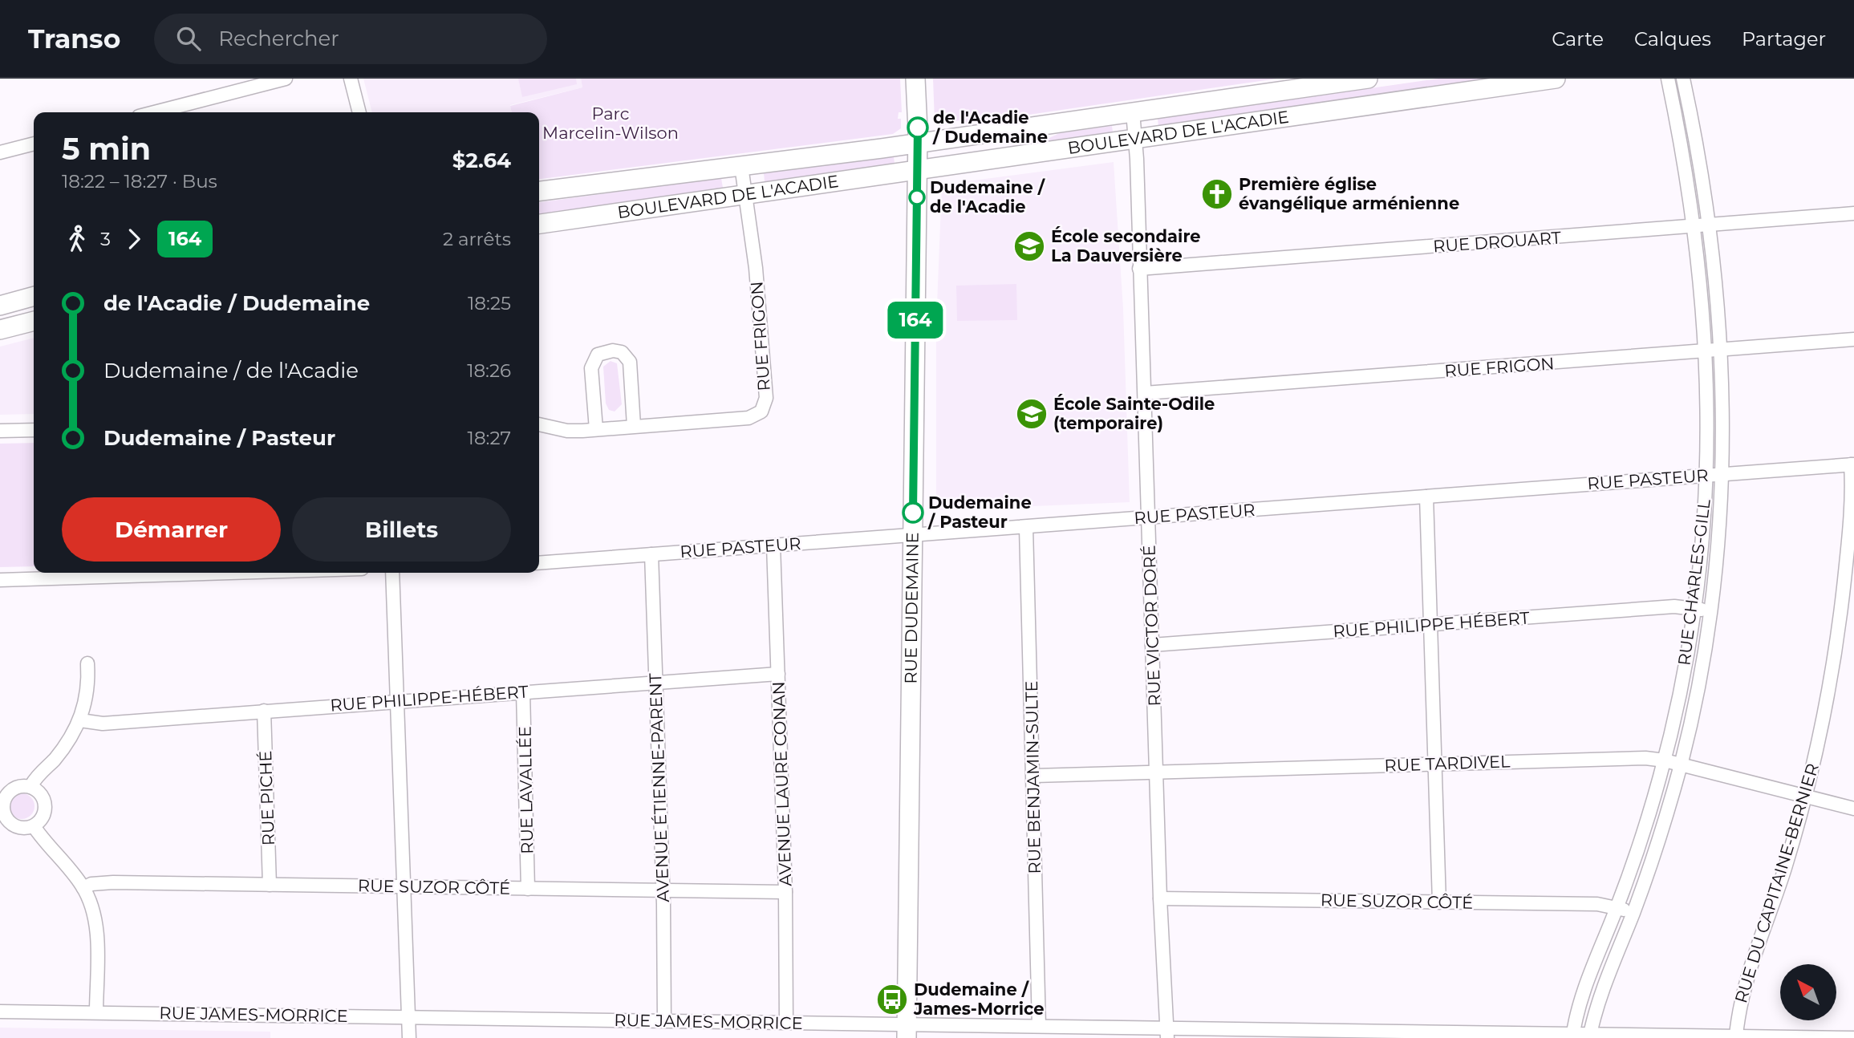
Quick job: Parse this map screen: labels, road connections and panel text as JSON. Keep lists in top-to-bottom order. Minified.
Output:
{"streets":{"main road":["BOULEVARD DE L'ACADIE","RUE DUDEMAINE"],"street":["RUE DROUART","RUE FRIGON","RUE PASTEUR","RUE CHARLES-GILL","RUE PHILIPPE HÉBERT","RUE VICTOR DORÉ","RUE PHILIPPE-HÉBERT","RUE TARDIVEL","RUE BENJAMIN-SULTE","AVENUE LAURE CONAN","AVENUE ÉTIENNE-PARENT","RUE LAVALLÉE","RUE PICHÉ","RUE DU CAPITAINE-BERNIER","RUE SUZOR CÔTÉ","RUE JAMES-MORRICE"]},"crossings":[["BOULEVARD DE L'ACADIE","RUE FRIGON"],["BOULEVARD DE L'ACADIE","RUE DUDEMAINE"],["BOULEVARD DE L'ACADIE","RUE VICTOR DORÉ"],["RUE DROUART","RUE CHARLES-GILL"],["RUE DROUART","RUE VICTOR DORÉ"],["RUE FRIGON","RUE CHARLES-GILL"],["RUE FRIGON","RUE VICTOR DORÉ"],["RUE PASTEUR","RUE CHARLES-GILL"],["RUE PASTEUR","RUE DUDEMAINE"],["RUE PASTEUR","RUE VICTOR DORÉ"],["RUE PASTEUR","RUE BENJAMIN-SULTE"],["RUE PASTEUR","AVENUE LAURE CONAN"],["RUE PASTEUR","AVENUE ÉTIENNE-PARENT"],["RUE PASTEUR","RUE DU CAPITAINE-BERNIER"],["RUE CHARLES-GILL","RUE PHILIPPE HÉBERT"],["RUE CHARLES-GILL","RUE TARDIVEL"],["RUE CHARLES-GILL","RUE SUZOR CÔTÉ"],["RUE CHARLES-GILL","RUE JAMES-MORRICE"],["RUE DUDEMAINE","RUE JAMES-MORRICE"],["RUE PHILIPPE HÉBERT","RUE VICTOR DORÉ"],["RUE VICTOR DORÉ","RUE TARDIVEL"],["RUE VICTOR DORÉ","RUE SUZOR CÔTÉ"],["RUE VICTOR DORÉ","RUE JAMES-MORRICE"],["RUE PHILIPPE-HÉBERT","AVENUE LAURE CONAN"],["RUE PHILIPPE-HÉBERT","AVENUE ÉTIENNE-PARENT"],["RUE PHILIPPE-HÉBERT","RUE LAVALLÉE"],["RUE PHILIPPE-HÉBERT","RUE PICHÉ"],["RUE TARDIVEL","RUE BENJAMIN-SULTE"],["RUE TARDIVEL","RUE DU CAPITAINE-BERNIER"],["RUE BENJAMIN-SULTE","RUE JAMES-MORRICE"],["AVENUE LAURE CONAN","RUE SUZOR CÔTÉ"],["AVENUE LAURE CONAN","RUE JAMES-MORRICE"],["AVENUE ÉTIENNE-PARENT","RUE SUZOR CÔTÉ"],["AVENUE ÉTIENNE-PARENT","RUE JAMES-MORRICE"],["RUE LAVALLÉE","RUE SUZOR CÔTÉ"],["RUE PICHÉ","RUE SUZOR CÔTÉ"],["RUE DU CAPITAINE-BERNIER","RUE JAMES-MORRICE"]],"parks":["Parc Marcelin-Wilson"],"places":{"other":["de l'Acadie / Dudemaine","Dudemaine / de l'Acadie","Dudemaine / Pasteur"],"church":["Première église évangélique arménienne"],"school or university":["École secondaire La Dauversière","École Sainte-Odile (temporaire)"],"bus stop":["Dudemaine / James-Morrice"]},"lines":["bus line 164"],"north":"top left","page":{"header":"Transo","search":"Rechercher","nav":["Carte","Calques","Partager"],"on_map":"164","heading":["5 min","18:22 – 18:27 · Bus","$2.64"],"legs":["3","164","2 arrêts"],"list":[{"name":"de l'Acadie / Dudemaine","value":"18:25"},{"name":"Dudemaine / de l'Acadie","value":"18:26"},{"name":"Dudemaine / Pasteur","value":"18:27"}],"buttons":["Démarrer","Billets"]}}
